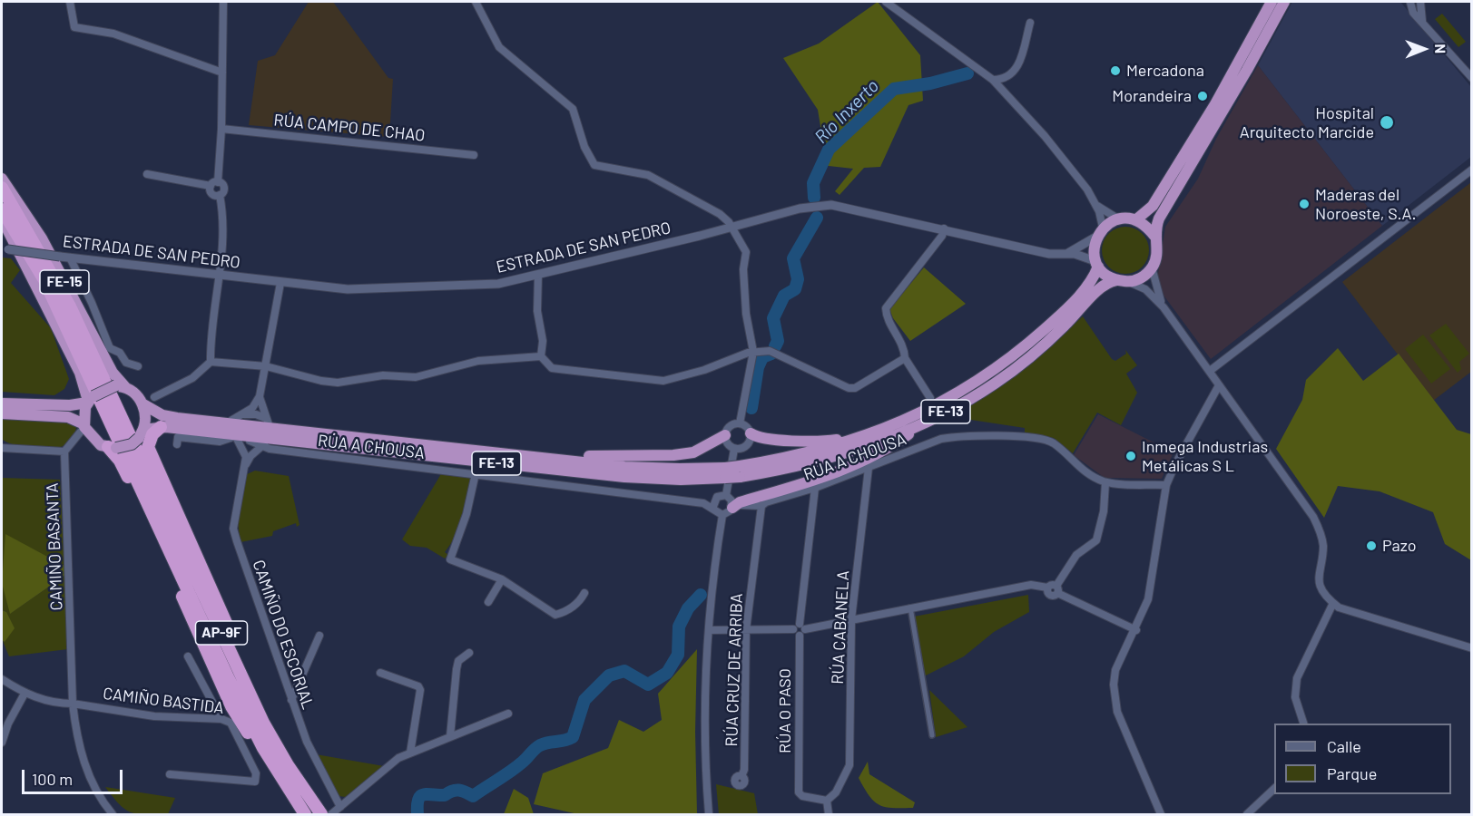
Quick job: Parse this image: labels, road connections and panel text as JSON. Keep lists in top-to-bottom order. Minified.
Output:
{"streets":{"highway":["FE-15","FE-13","AP-9F"],"street":["RÚA CAMPO DE CHAO","ESTRADA DE SAN PEDRO","RÚA A CHOUSA","CAMIÑO BASANTA","RÚA CABANELA","CAMIÑO DO ESCORIAL","RÚA CRUZ DE ARRIBA","CAMIÑO BASTIDA","RÚA O PASO"]},"crossings":[["ESTRADA DE SAN PEDRO","FE-13"],["FE-15","FE-13"],["FE-15","AP-9F"],["FE-13","RÚA A CHOUSA"],["FE-13","AP-9F"],["RÚA A CHOUSA","RÚA CABANELA"],["RÚA A CHOUSA","RÚA CRUZ DE ARRIBA"],["CAMIÑO BASANTA","CAMIÑO BASTIDA"],["RÚA CABANELA","RÚA O PASO"]],"water":["Río Inxerto"],"places":["Mercadona","Morandeira","Hospital Arquitecto Marcide","Maderas del Noroeste, S.A.","Inmega Industrias Metálicas S L","Pazo"],"legend":["Calle","Parque"],"scale_bar":"100 m","north":"right"}
